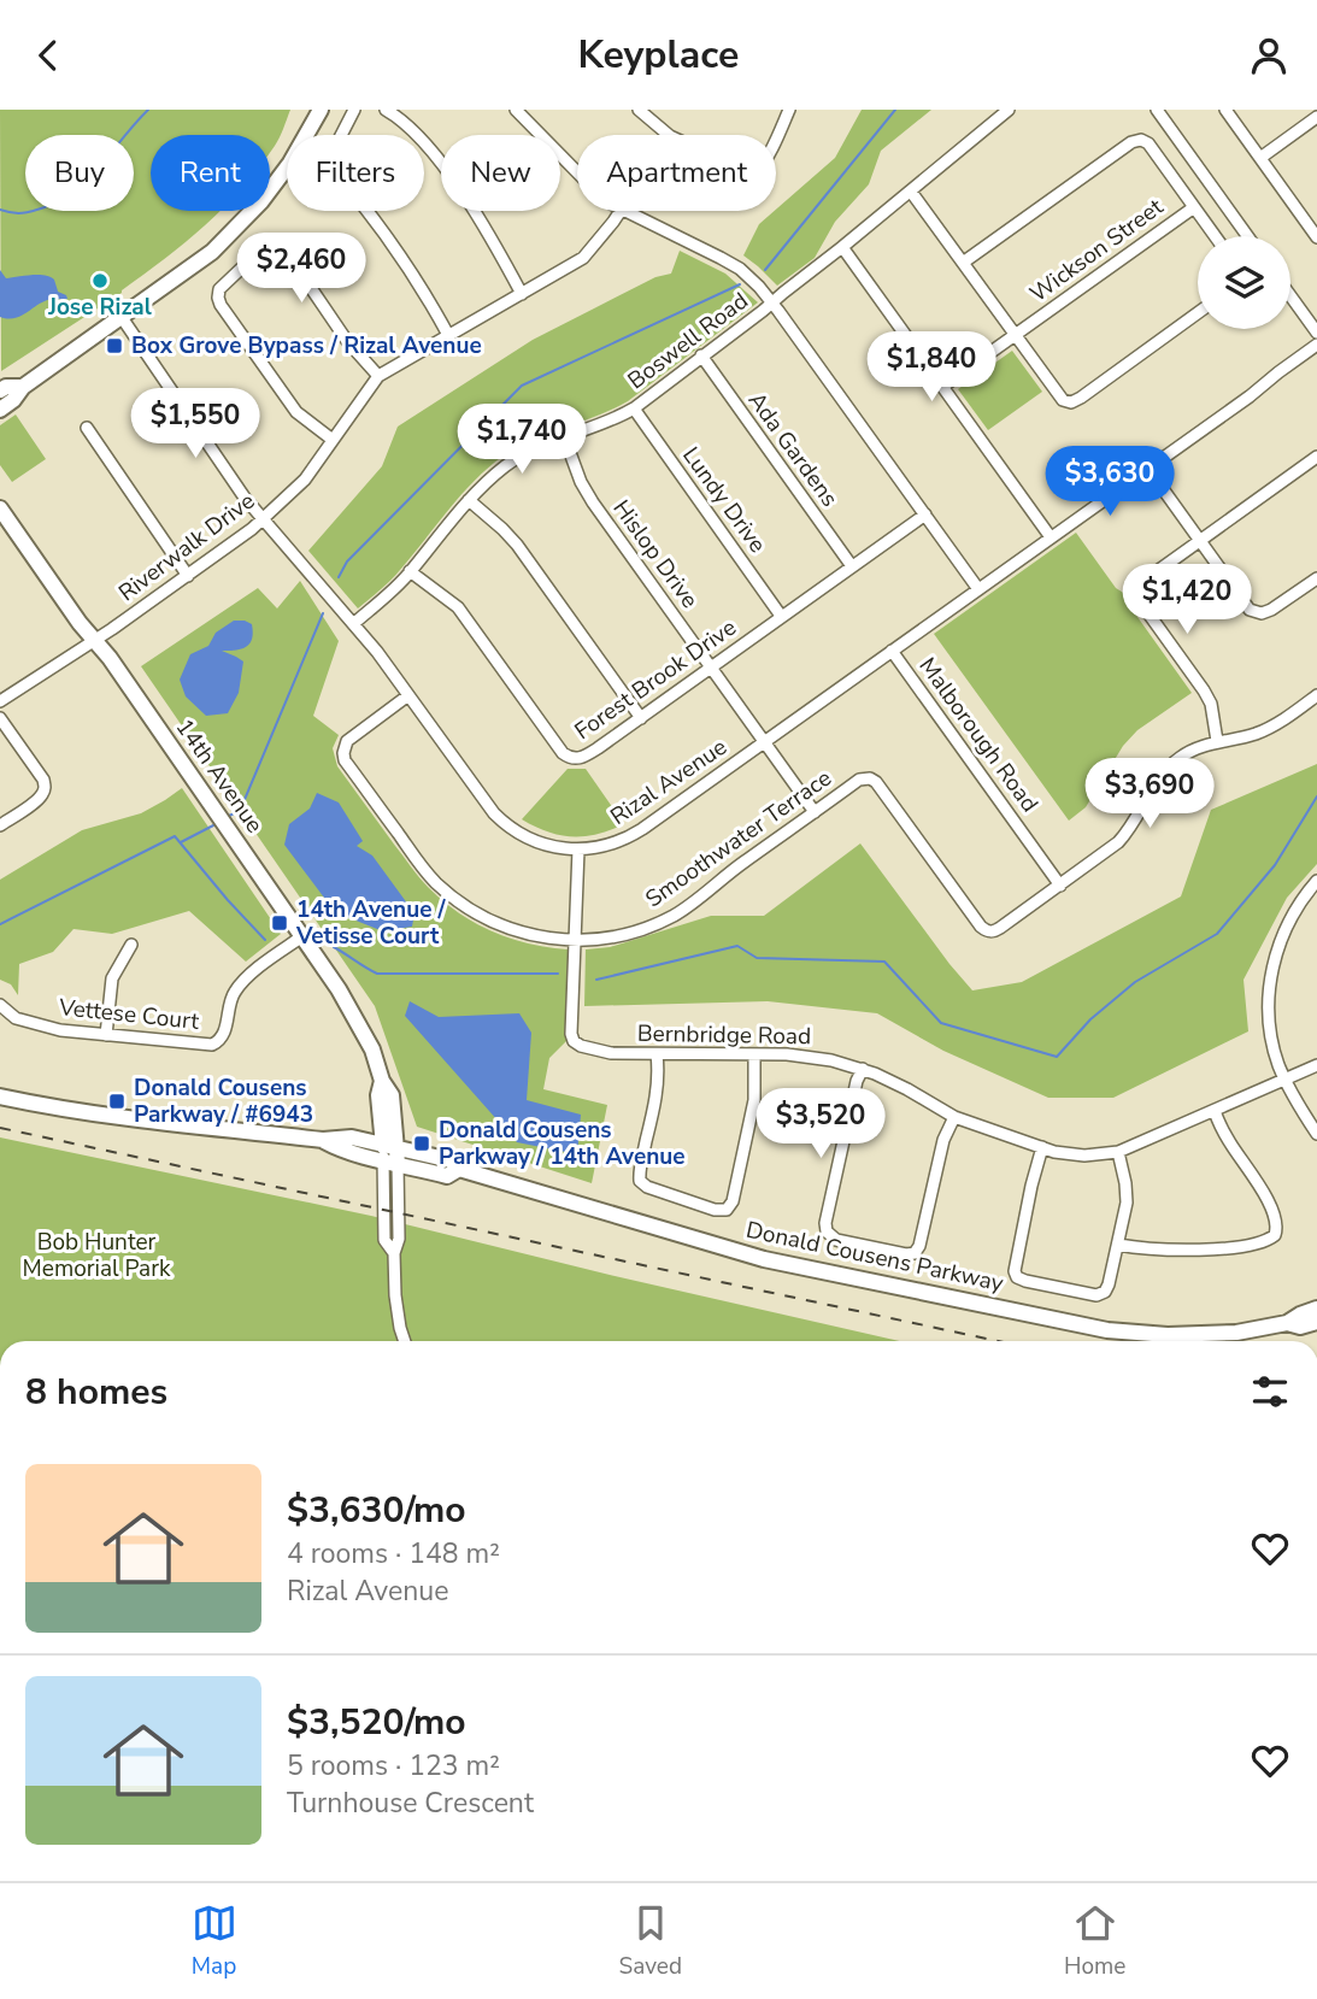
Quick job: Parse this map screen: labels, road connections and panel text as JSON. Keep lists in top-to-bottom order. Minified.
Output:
{"streets":{"main road":["14th Avenue","Donald Cousens Parkway"],"street":["Wickson Street","Boswell Road","Ada Gardens","Lundy Drive","Riverwalk Drive","Hislop Drive","Forest Brook Drive","Malborough Road","Rizal Avenue","Smoothwater Terrace","Vettese Court","Bernbridge Road"]},"crossings":[["Boswell Road","Ada Gardens"],["Boswell Road","Lundy Drive"],["Boswell Road","Hislop Drive"],["Boswell Road","Forest Brook Drive"],["Boswell Road","Rizal Avenue"],["Ada Gardens","Forest Brook Drive"],["Lundy Drive","Forest Brook Drive"],["Riverwalk Drive","14th Avenue"],["Riverwalk Drive","Rizal Avenue"],["Hislop Drive","Forest Brook Drive"],["Hislop Drive","Rizal Avenue"],["Hislop Drive","Smoothwater Terrace"],["Malborough Road","Rizal Avenue"],["Malborough Road","Smoothwater Terrace"],["14th Avenue","Vettese Court"],["14th Avenue","Donald Cousens Parkway"],["Rizal Avenue","Smoothwater Terrace"],["Rizal Avenue","Bernbridge Road"],["Smoothwater Terrace","Bernbridge Road"]],"parks":["Bob Hunter Memorial Park"],"places":{"other":["Jose Rizal"],"transit":["Box Grove Bypass / Rizal Avenue","14th Avenue / Vetisse Court","Donald Cousens Parkway / #6943","Donald Cousens Parkway / 14th Avenue"]},"page":{"header":"Keyplace","chip":["Buy","Rent","Filters","New","Apartment"],"price":["$2,460","$1,840","$1,550","$1,740","$3,630","$1,420","$3,690","$3,520"],"heading":"8 homes","list":[{"name":"$3,630/mo","note":"4 rooms · 148 m² · Rizal Avenue"},{"name":"$3,520/mo","note":"5 rooms · 123 m² · Turnhouse Crescent"}],"tabs":["Map","Saved","Home"]}}
